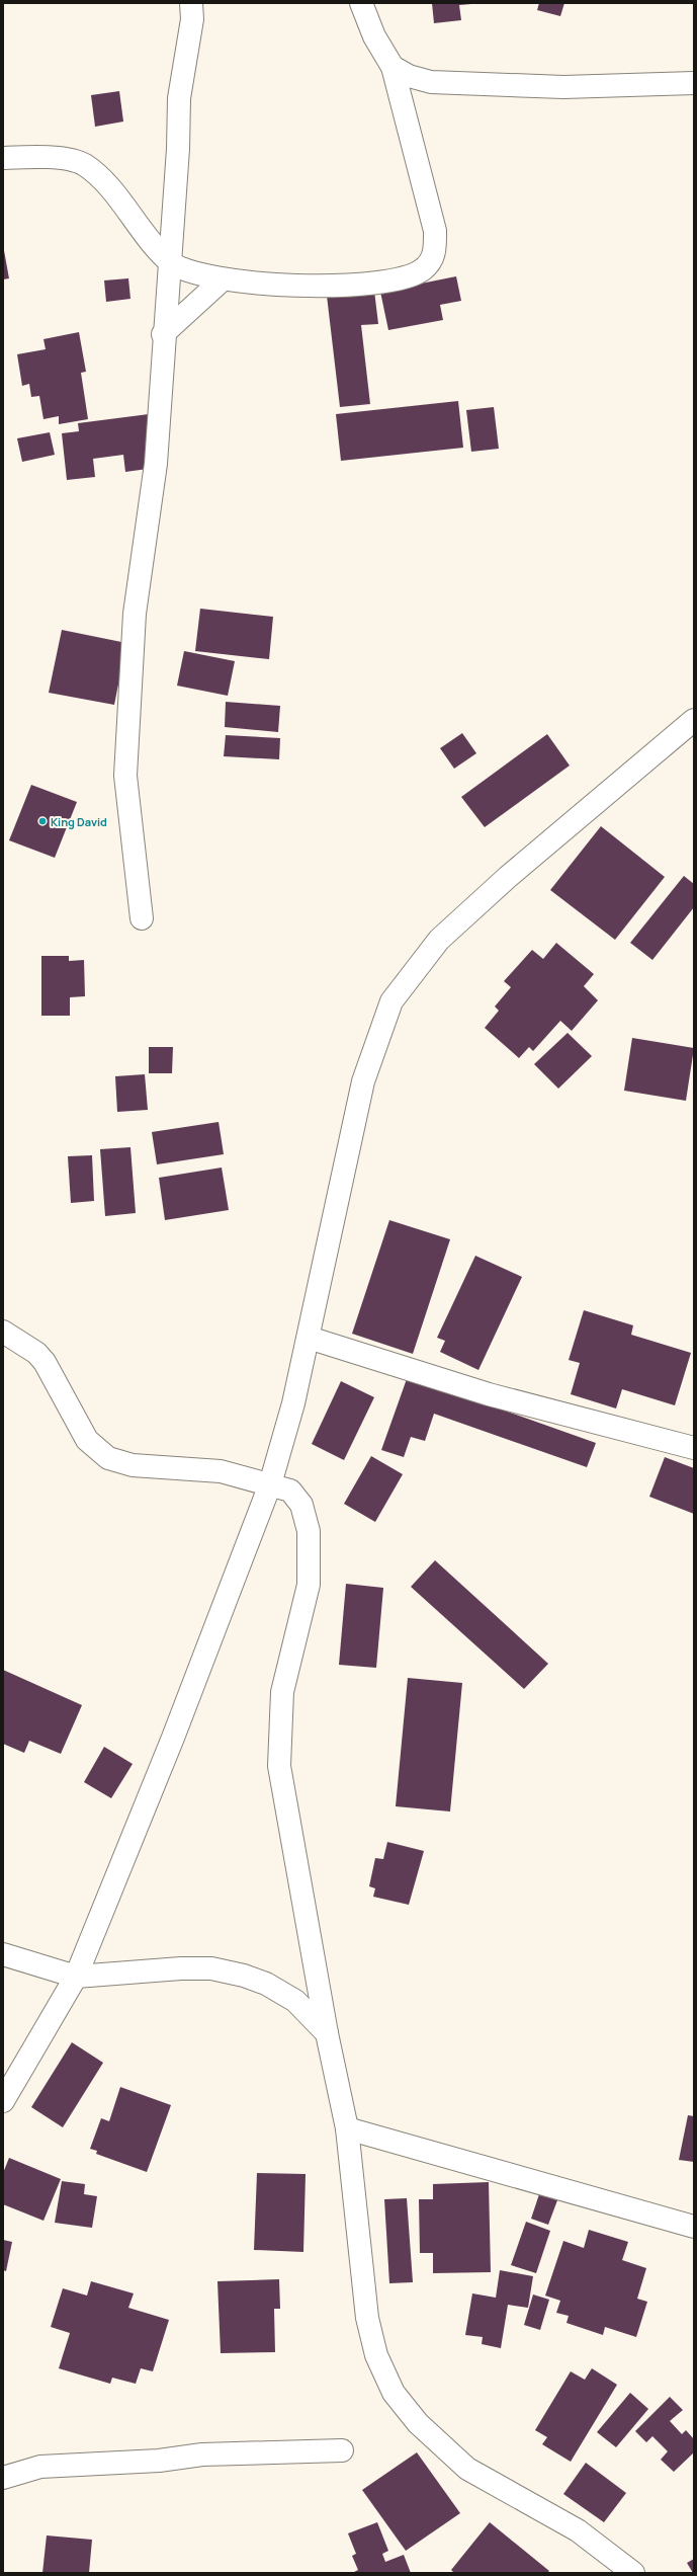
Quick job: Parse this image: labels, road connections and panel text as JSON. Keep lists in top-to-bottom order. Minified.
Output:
{"places":["King David"]}
